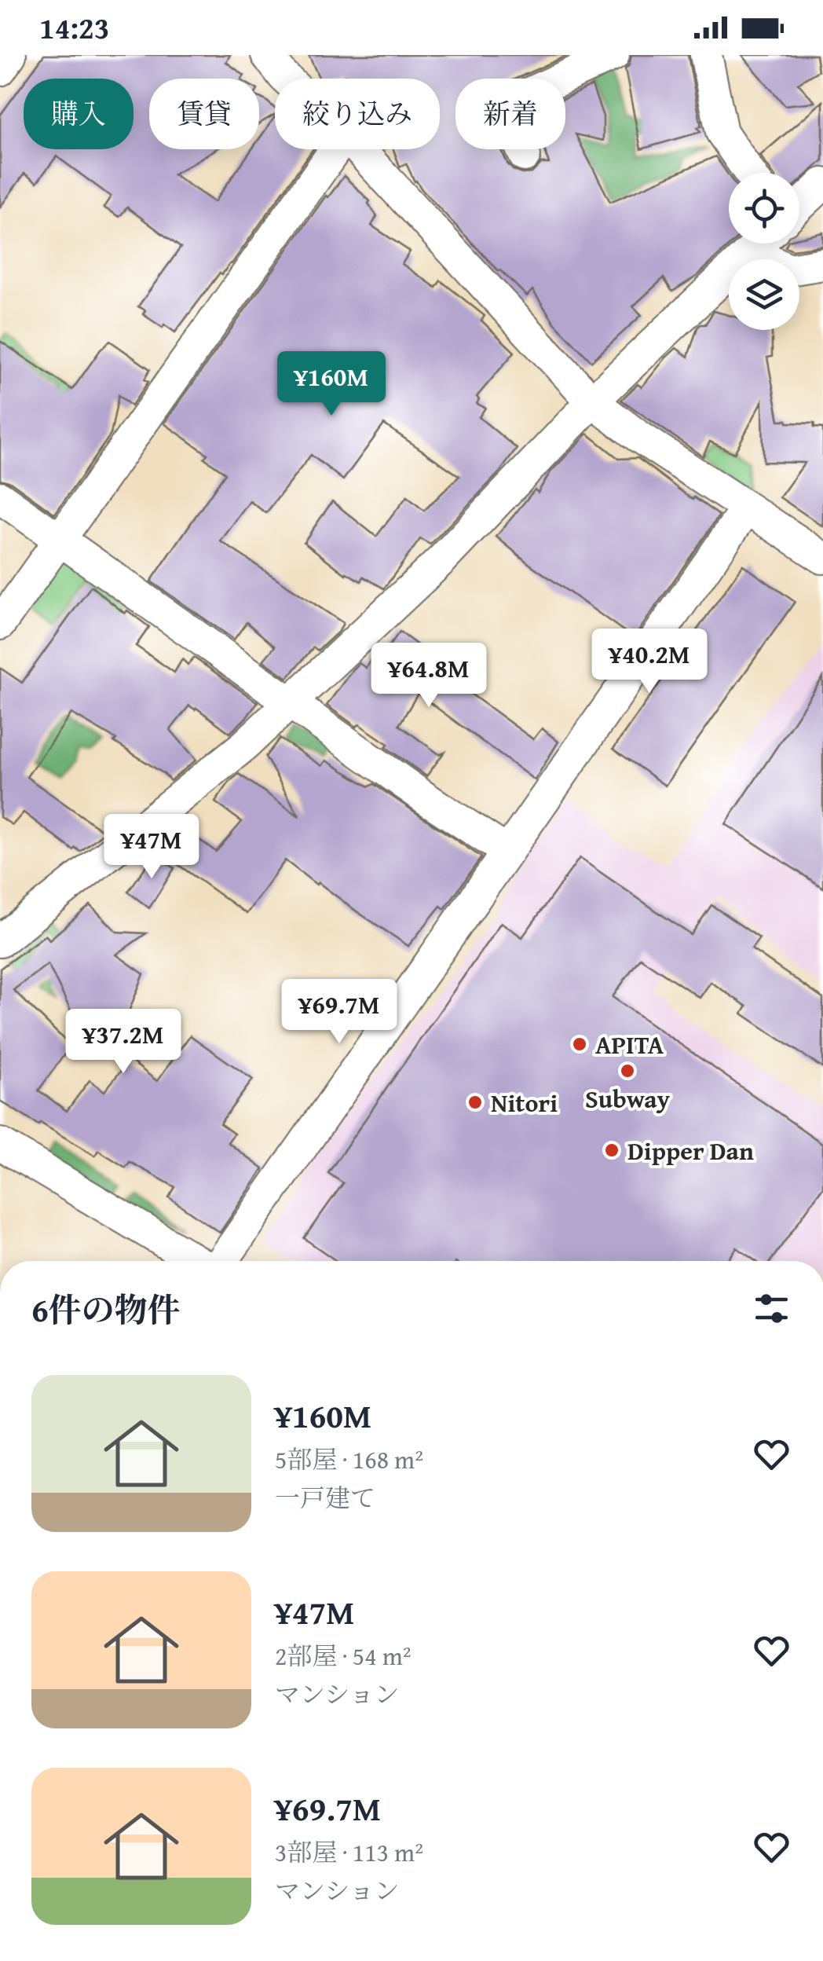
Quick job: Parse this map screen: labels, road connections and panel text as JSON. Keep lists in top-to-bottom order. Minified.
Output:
{"places":["APITA","Subway","Nitori","Dipper Dan"],"page":{"status":"14:23","chip":["購入","賃貸","絞り込み","新着"],"price":["¥160M","¥40.2M","¥64.8M","¥47M","¥69.7M","¥37.2M"],"heading":"6件の物件","list":[{"name":"¥160M","note":"5部屋 · 168 m² · 一戸建て"},{"name":"¥47M","note":"2部屋 · 54 m² · マンション"},{"name":"¥69.7M","note":"3部屋 · 113 m² · マンション"}]}}
